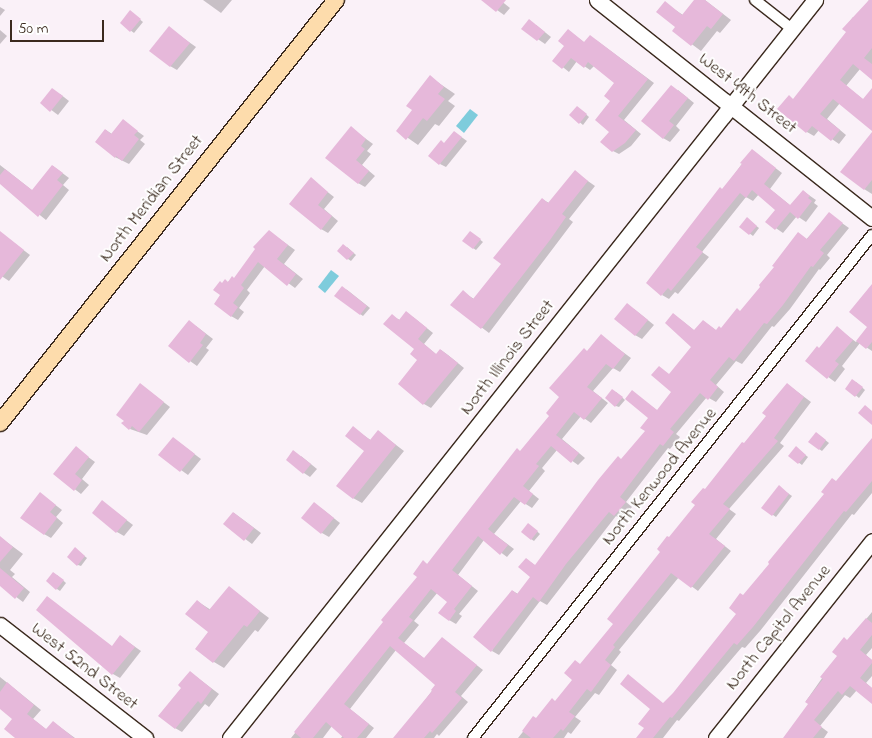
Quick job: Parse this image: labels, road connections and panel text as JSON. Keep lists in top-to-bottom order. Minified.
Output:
{"streets":{"main road":["North Meridian Street"],"street":["West 49th Street","North Illinois Street","North Kenwood Avenue","North Capitol Avenue","West 52nd Street"]},"crossings":[["West 49th Street","North Illinois Street"]],"scale_bar":"50 m"}
